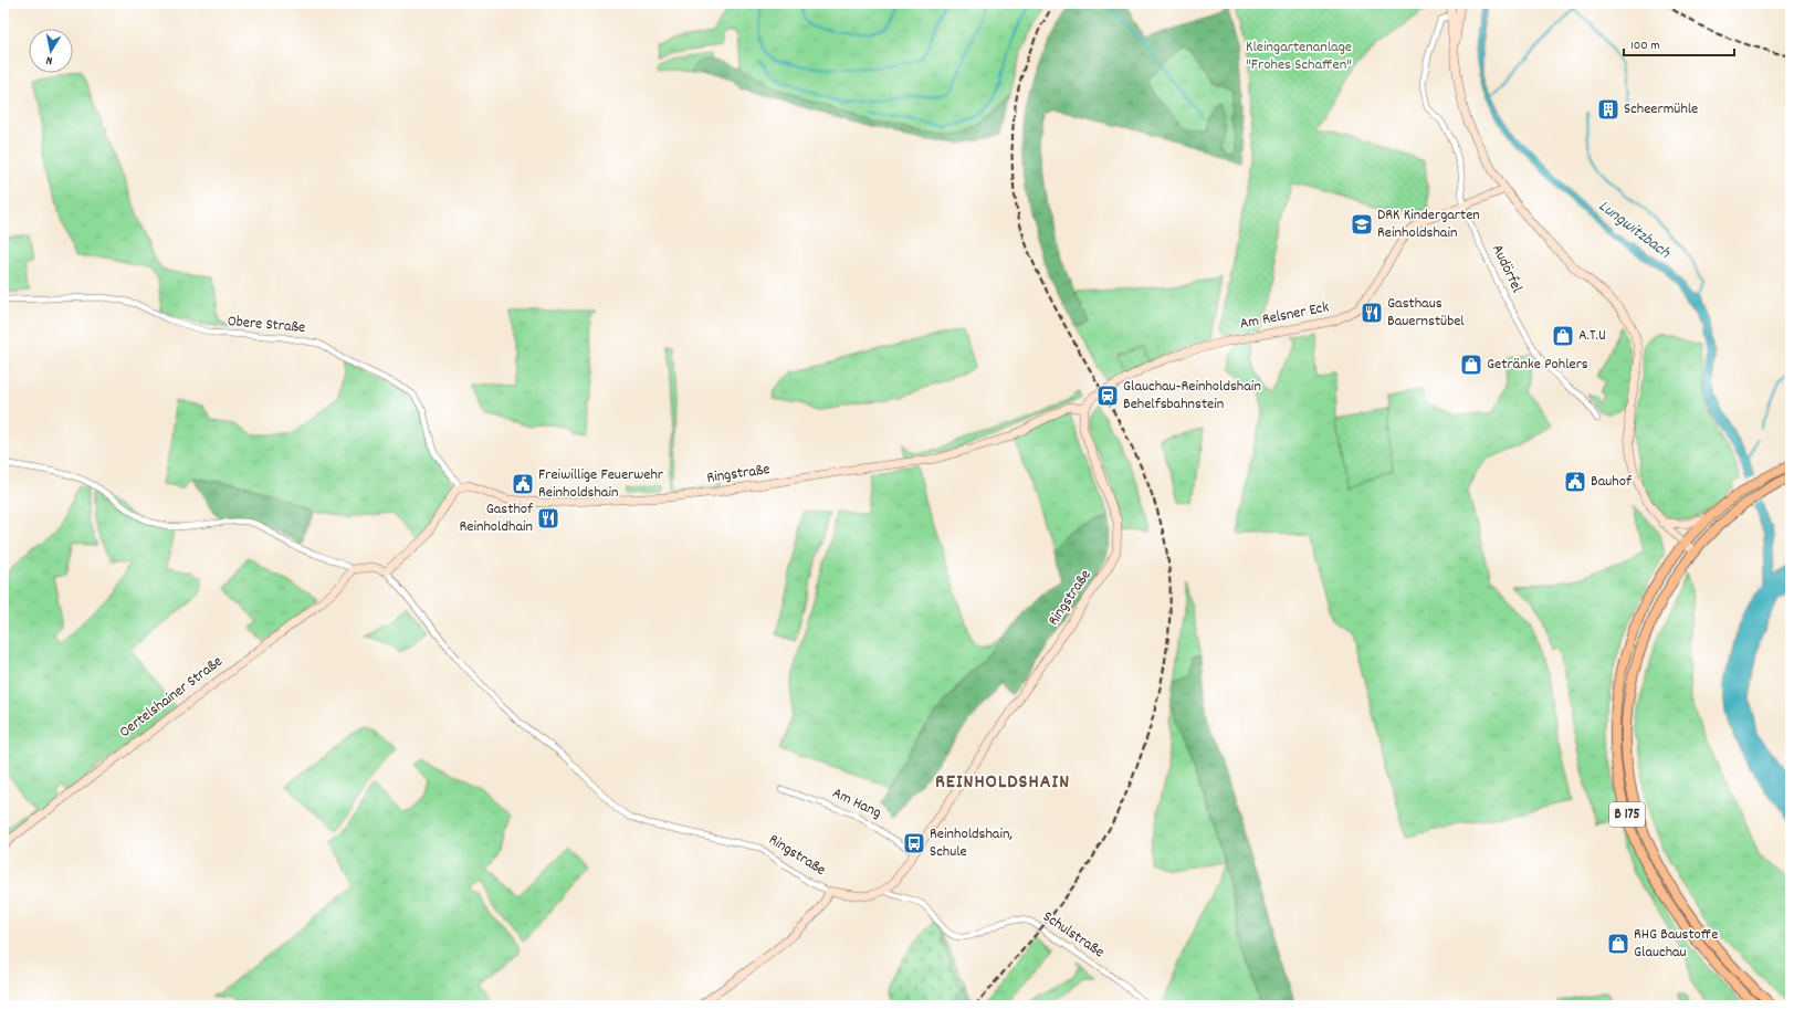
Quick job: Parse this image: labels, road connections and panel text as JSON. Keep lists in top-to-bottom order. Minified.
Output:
{"streets":{"main road":["B 175"],"street":["Audörfel","Am Relsner Eck","Obere Straße","Ringstraße","Oertelshainer Straße","Am Hang","Schulstraße"]},"crossings":[["Audörfel","Am Relsner Eck"],["Am Relsner Eck","Ringstraße"],["Obere Straße","Ringstraße"],["Ringstraße","Am Hang"],["Ringstraße","Schulstraße"]],"districts":["REINHOLDSHAIN"],"water":["Lungwitzbach"],"parks":["Kleingartenanlage \"Frohes Schaffen\""],"places":{"building":["Scheermühle"],"school or university":["DRK Kindergarten Reinholdshain"],"restaurant":["Gasthaus Bauernstübel","Gasthof Reinholdhain"],"shop":["A.T.U","Getränke Pohlers","RHG Baustoffe Glauchau"],"station":["Glauchau-Reinholdshain Behelfsbahnstein"],"public building":["Bauhof","Freiwillige Feuerwehr Reinholdshain"],"bus stop":["Reinholdshain, Schule"]},"scale_bar":"100 m","north":"bottom"}
